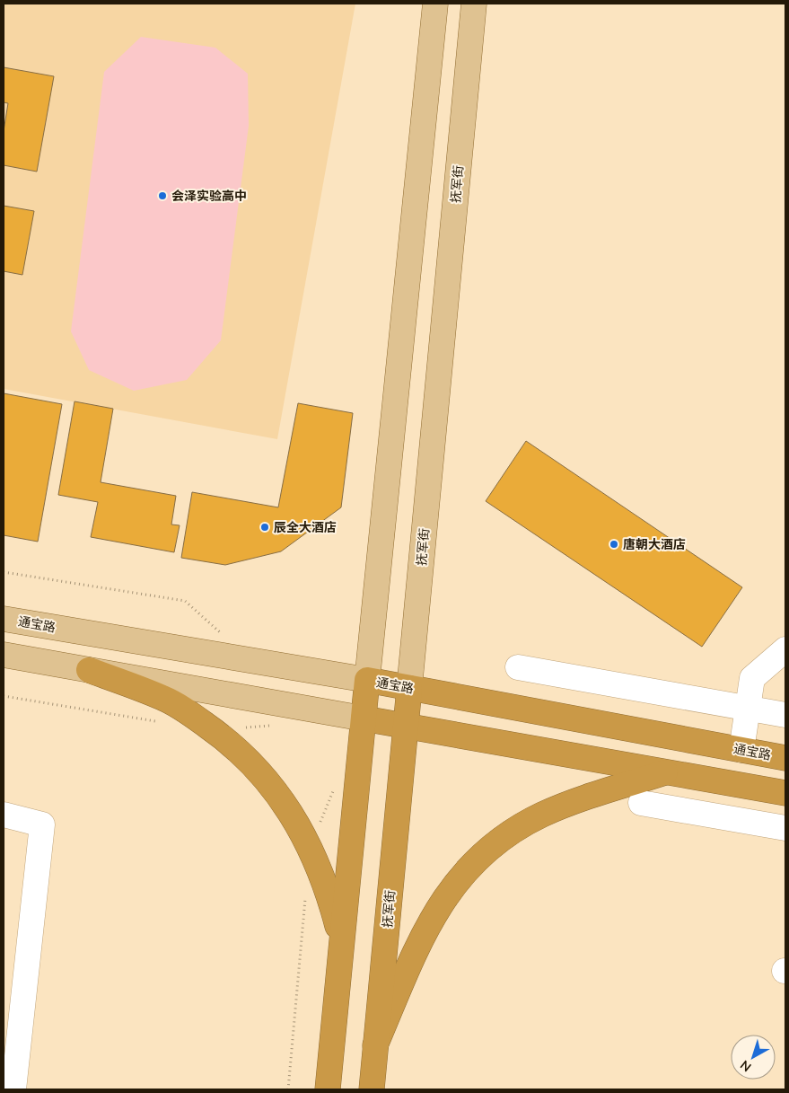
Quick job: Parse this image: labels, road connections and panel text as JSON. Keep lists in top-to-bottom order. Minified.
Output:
{"streets":{"highway":["抚军街","通宝路"]},"crossings":[["抚军街","通宝路"]],"places":["会泽实验高中","辰全大酒店","唐朝大酒店"],"north":"bottom left"}
